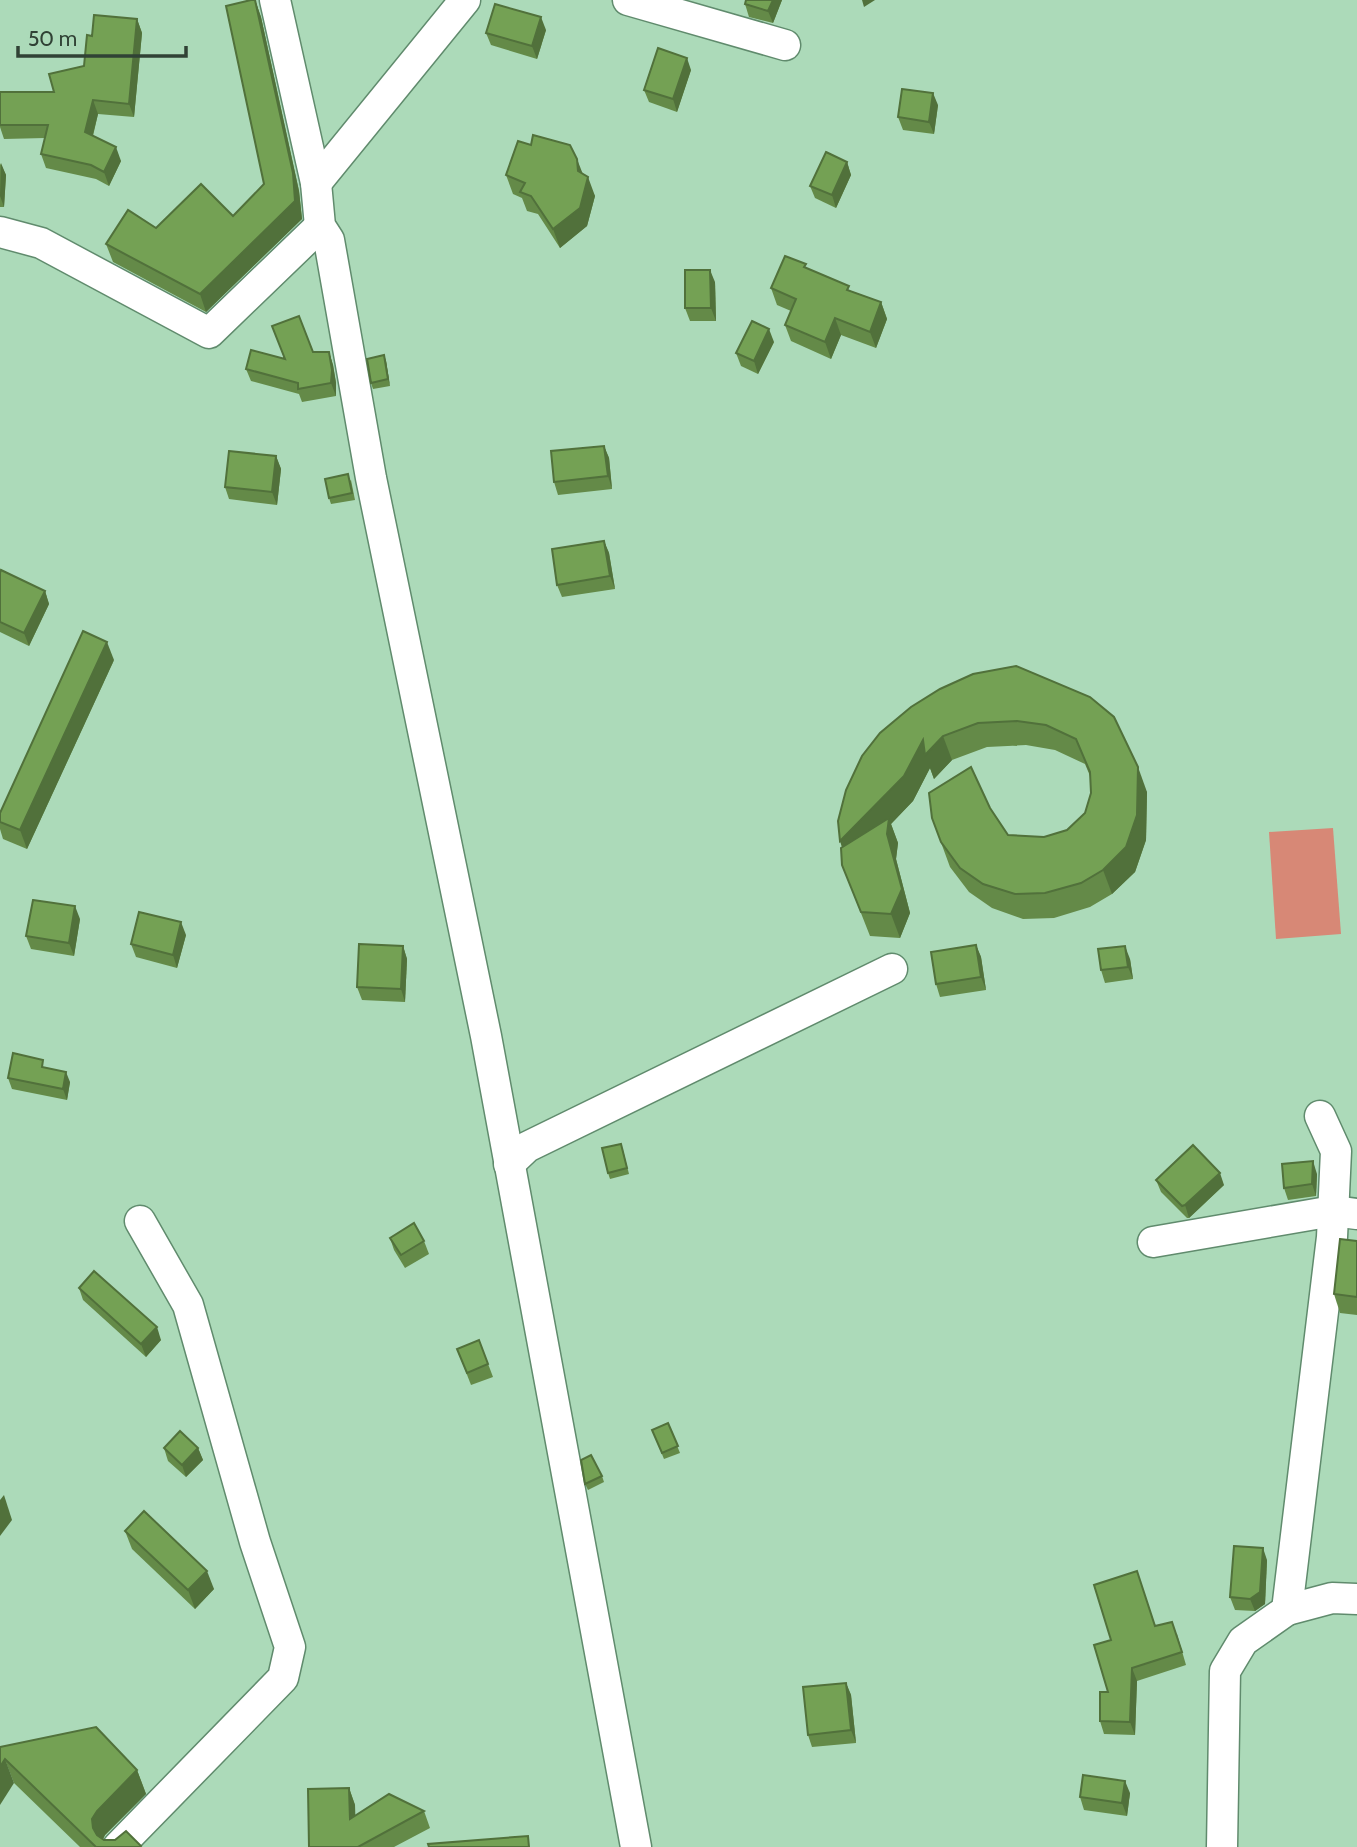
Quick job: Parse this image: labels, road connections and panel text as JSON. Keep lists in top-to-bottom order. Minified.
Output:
{"scale_bar":"50 m"}
